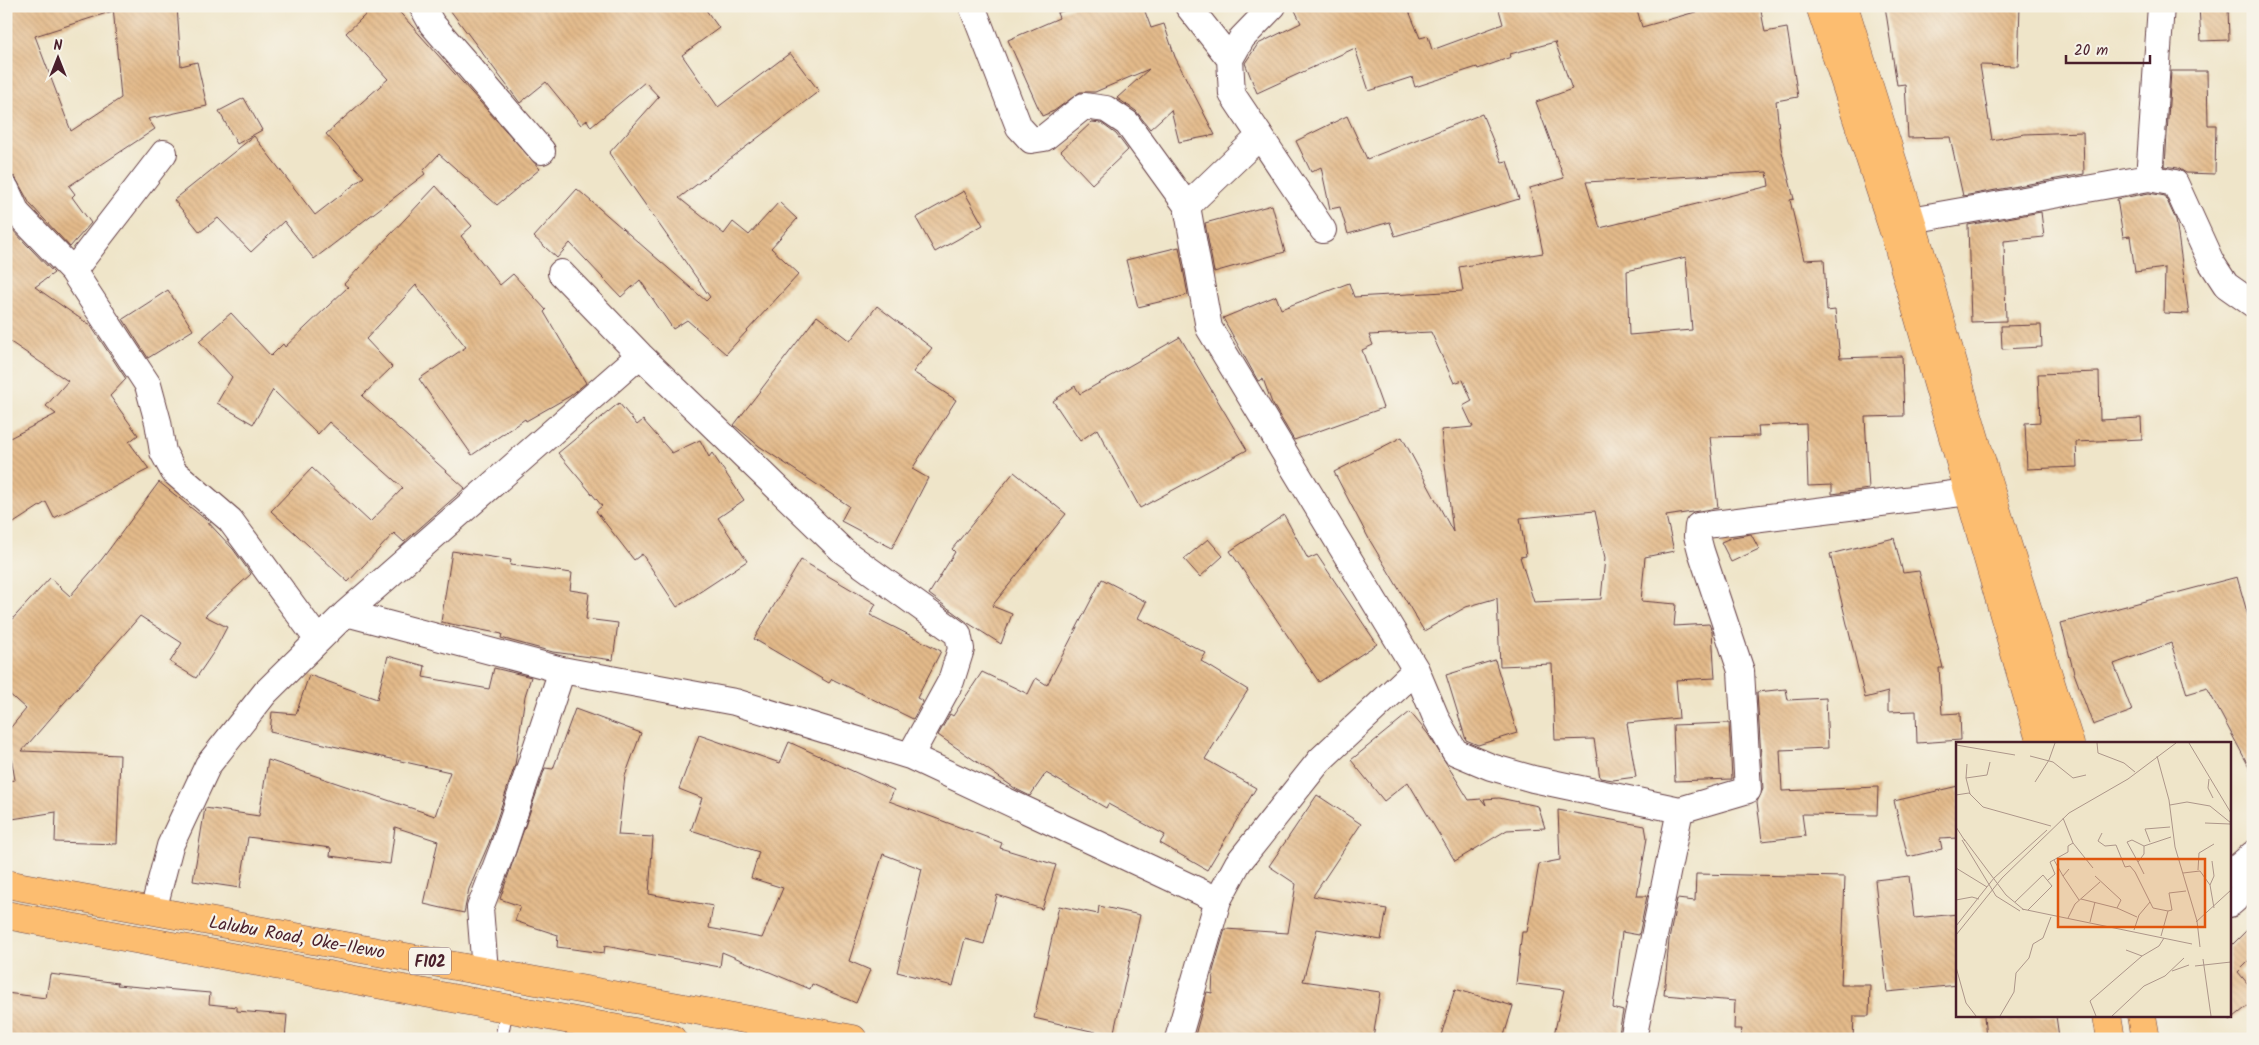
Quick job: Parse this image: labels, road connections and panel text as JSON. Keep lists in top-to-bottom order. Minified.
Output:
{"streets":{"main road":["Lalubu Road, Oke-Ilewo","F102"]},"scale_bar":"20 m","north":"top"}
